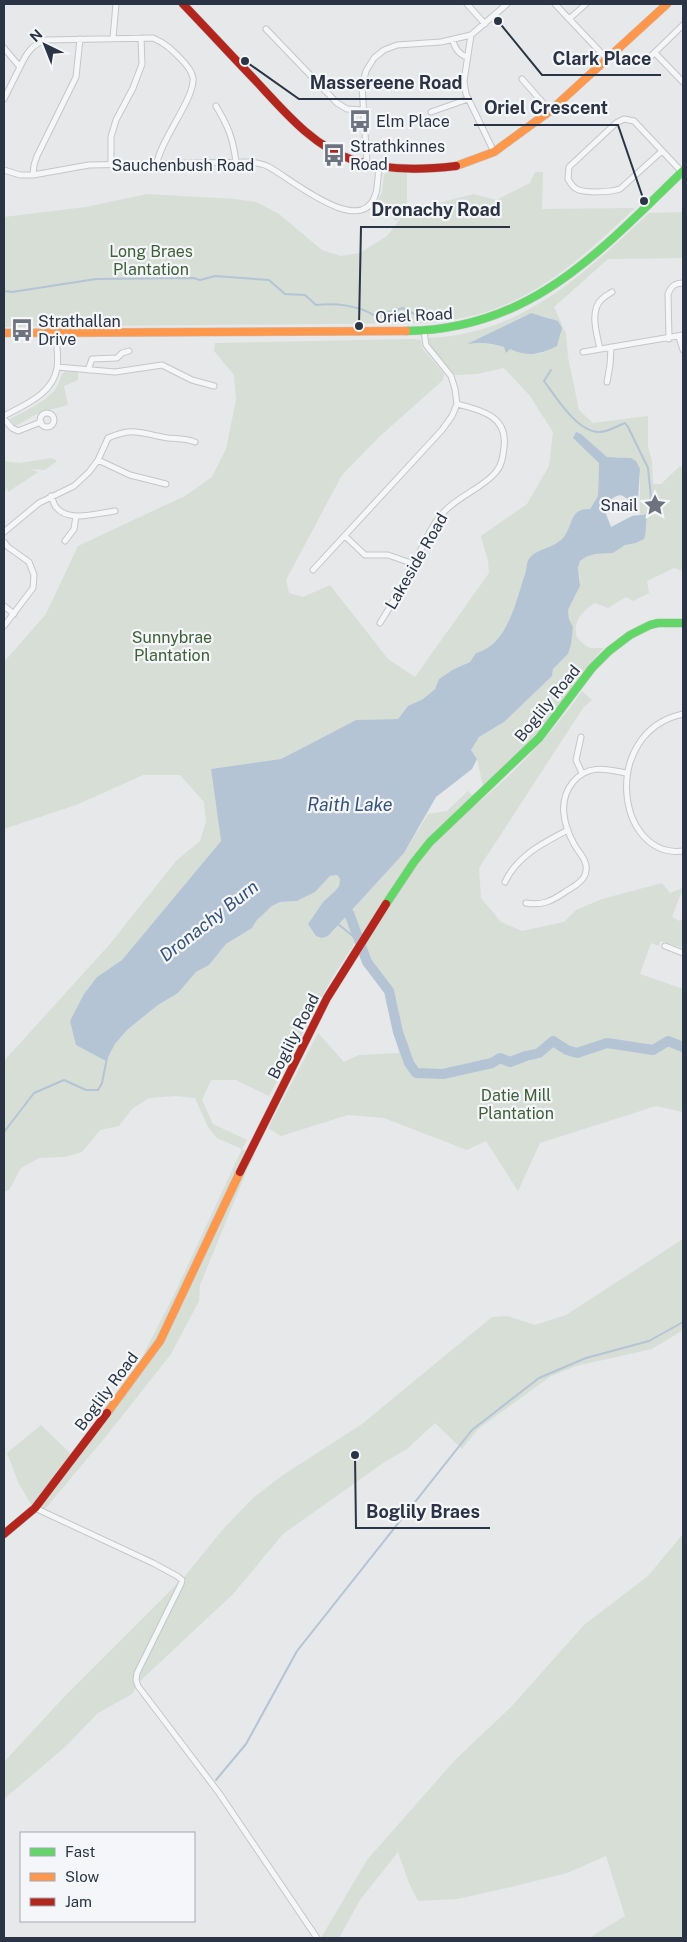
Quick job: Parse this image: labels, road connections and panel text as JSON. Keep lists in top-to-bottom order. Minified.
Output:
{"streets":{"main road":["Oriel Road","Boglily Road"],"street":["Sauchenbush Road","Lakeside Road"]},"water":["Raith Lake","Dronachy Burn"],"parks":["Long Braes Plantation","Sunnybrae Plantation","Datie Mill Plantation"],"places":{"other":["Clark Place","Massereene Road","Oriel Crescent","Dronachy Road","Boglily Braes"],"bus stop":["Elm Place","Strathkinnes Road","Strathallan Drive"],"place":["Snail"]},"legend":["Fast","Slow","Jam"],"north":"top left"}
